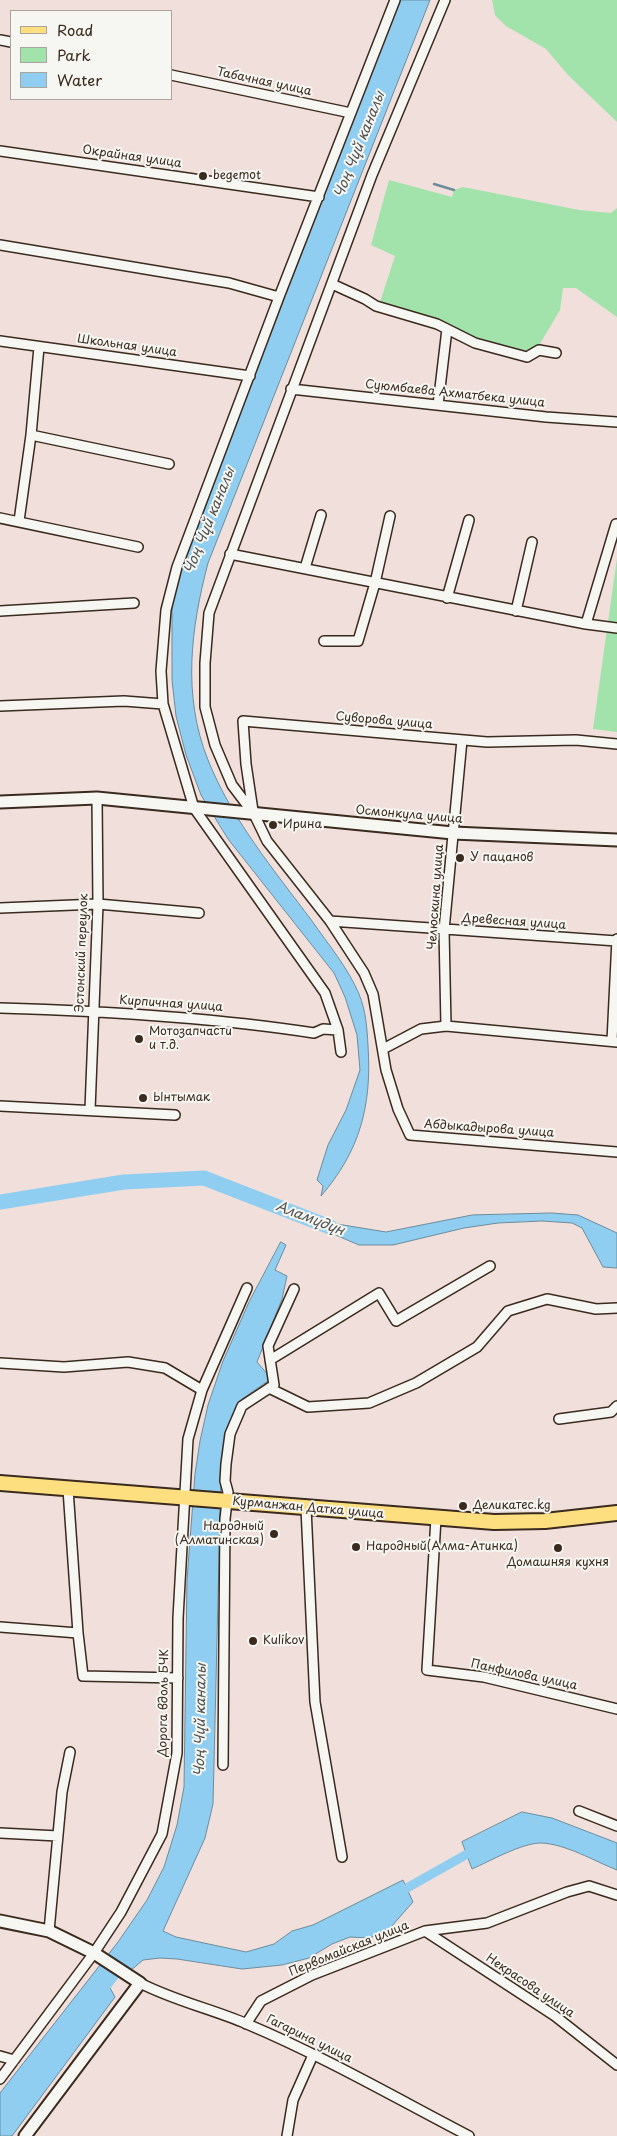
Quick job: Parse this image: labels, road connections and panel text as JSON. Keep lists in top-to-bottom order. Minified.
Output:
{"streets":{"main road":["Курманжан Датка улица"],"street":["Табачная улица","Окрайная улица","Школьная улица","Суюмбаева Ахматбека улица","Суворова улица","Осмонкула улица","Челюскина улица","Древесная улица","Эстонский переулок","Кирпичная улица","Абдыкадырова улица","Панфилова улица","Дорога вдоль БЧК","Первомайская улица","Некрасова улица","Гагарина улица"]},"crossings":[["Суворова улица","Осмонкула улица"],["Суворова улица","Челюскина улица"],["Суворова улица","Абдыкадырова улица"],["Осмонкула улица","Челюскина улица"],["Осмонкула улица","Эстонский переулок"],["Осмонкула улица","Абдыкадырова улица"],["Челюскина улица","Древесная улица"],["Древесная улица","Абдыкадырова улица"],["Эстонский переулок","Кирпичная улица"],["Курманжан Датка улица","Панфилова улица"],["Курманжан Датка улица","Дорога вдоль БЧК"],["Первомайская улица","Некрасова улица"],["Первомайская улица","Гагарина улица"]],"water":["Чоң Чүй каналы","Аламүдүн"],"places":["begemot","Ирина","У пацанов","Мотозапчасти и т.д.","Ынтымак","Деликатес.kg","Народный (Алматинская)","Народный(Алма-Атинка)","Домашняя кухня","Kulikov"],"legend":["Road","Park","Water"]}
